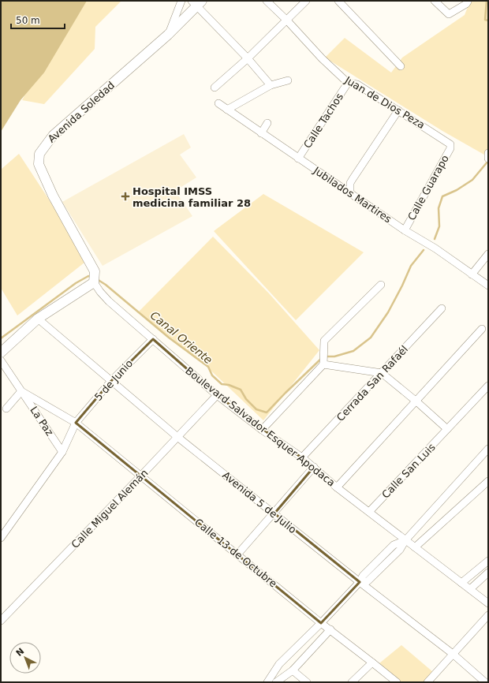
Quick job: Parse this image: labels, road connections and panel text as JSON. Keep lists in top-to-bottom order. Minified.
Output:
{"streets":{"main road":["Avenida Soledad"],"street":["Juan de Dios Peza","Calle Tachos","Calle Guarapo","Jubilados Martires","5 de Junio","Cerrada San Rafaél","La Paz","Boulevard Salvador Esquer Apodaca","Calle San Luis","Avenida 5 de Julio","Calle Miguel Alemán","Calle 13 de Octubre"]},"crossings":[["Juan de Dios Peza","Calle Tachos"],["Juan de Dios Peza","Calle Guarapo"],["Avenida Soledad","Boulevard Salvador Esquer Apodaca"],["Calle Tachos","Jubilados Martires"],["Calle Guarapo","Jubilados Martires"],["5 de Junio","La Paz"],["5 de Junio","Boulevard Salvador Esquer Apodaca"],["5 de Junio","Avenida 5 de Julio"],["5 de Junio","Calle 13 de Octubre"],["Cerrada San Rafaél","Boulevard Salvador Esquer Apodaca"],["La Paz","Calle 13 de Octubre"],["Boulevard Salvador Esquer Apodaca","Calle San Luis"],["Boulevard Salvador Esquer Apodaca","Calle Miguel Alemán"],["Avenida 5 de Julio","Calle Miguel Alemán"],["Calle Miguel Alemán","Calle 13 de Octubre"]],"water":["Canal Oriente"],"places":{"health":["Hospital IMSS medicina familiar 28"]},"scale_bar":"50 m","north":"top left"}
